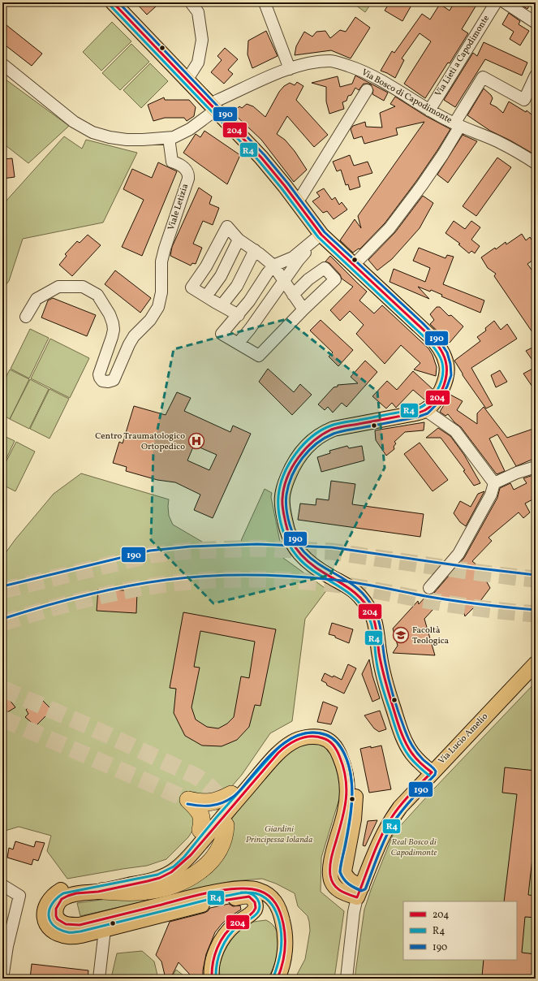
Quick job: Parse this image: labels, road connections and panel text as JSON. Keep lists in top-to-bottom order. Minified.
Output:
{"streets":{"main road":["Via Lucio Amelio"],"street":["Via Lieti a Capodimonte","Via Bosco di Capodimonte","Viale Letizia"]},"crossings":[["Via Lieti a Capodimonte","Via Bosco di Capodimonte"],["Via Bosco di Capodimonte","Viale Letizia"]],"parks":["Giardini Principessa Iolanda","Real Bosco di Capodimonte"],"places":{"hospital":["Centro Traumatologico Ortopedico"],"school or university":["Facoltà Teologica"]},"lines":["transit line 204","transit line 190","transit line R4"],"legend":["204","R4","190"]}
